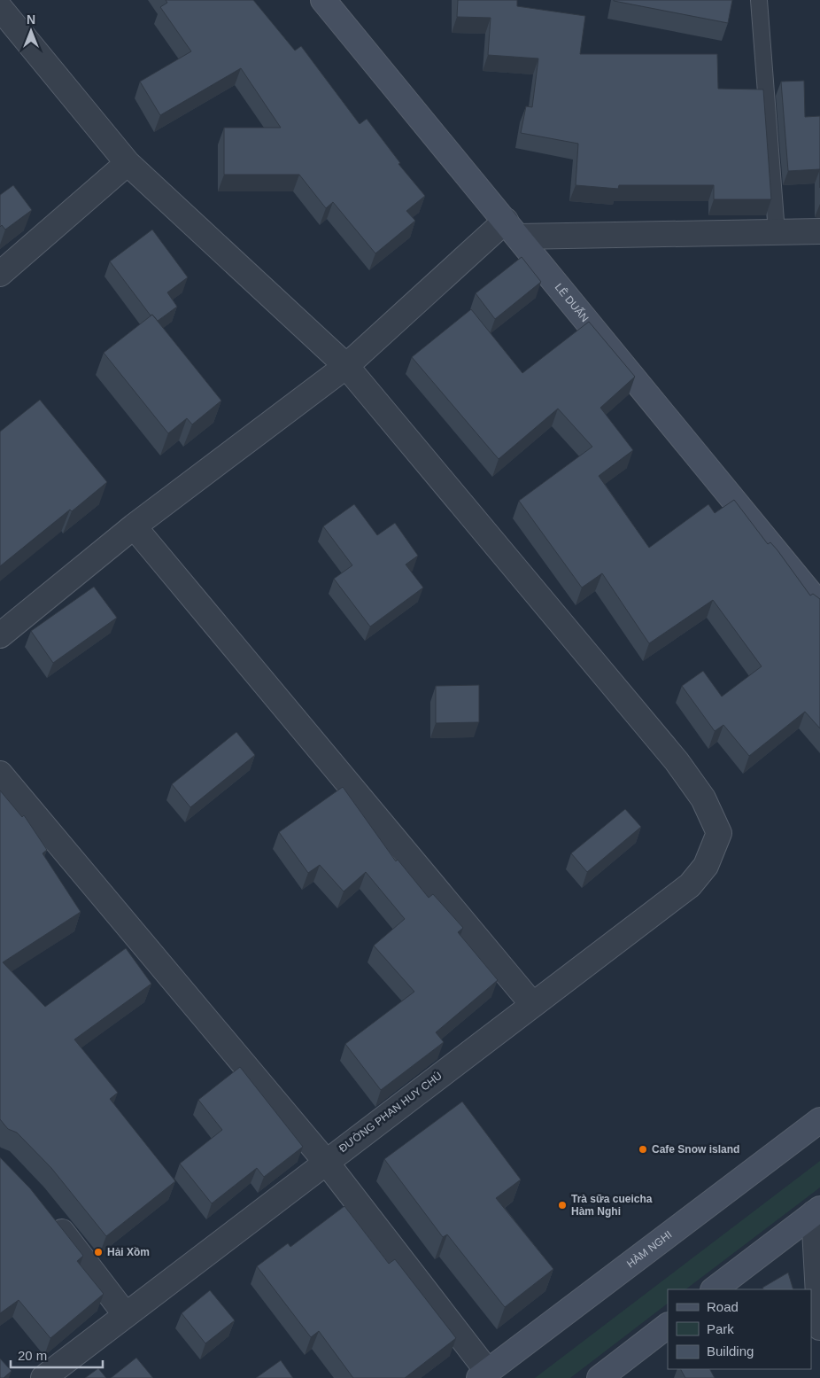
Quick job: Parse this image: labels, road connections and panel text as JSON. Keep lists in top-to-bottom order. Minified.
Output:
{"streets":{"main road":["LÊ DUẨN","HÀM NGHI"],"street":["ĐƯỜNG PHAN HUY CHÚ"]},"places":["Cafe Snow island","Trà sữa cueicha Hàm Nghi","Hải Xồm"],"legend":["Road","Park","Building"],"scale_bar":"20 m","north":"top"}
